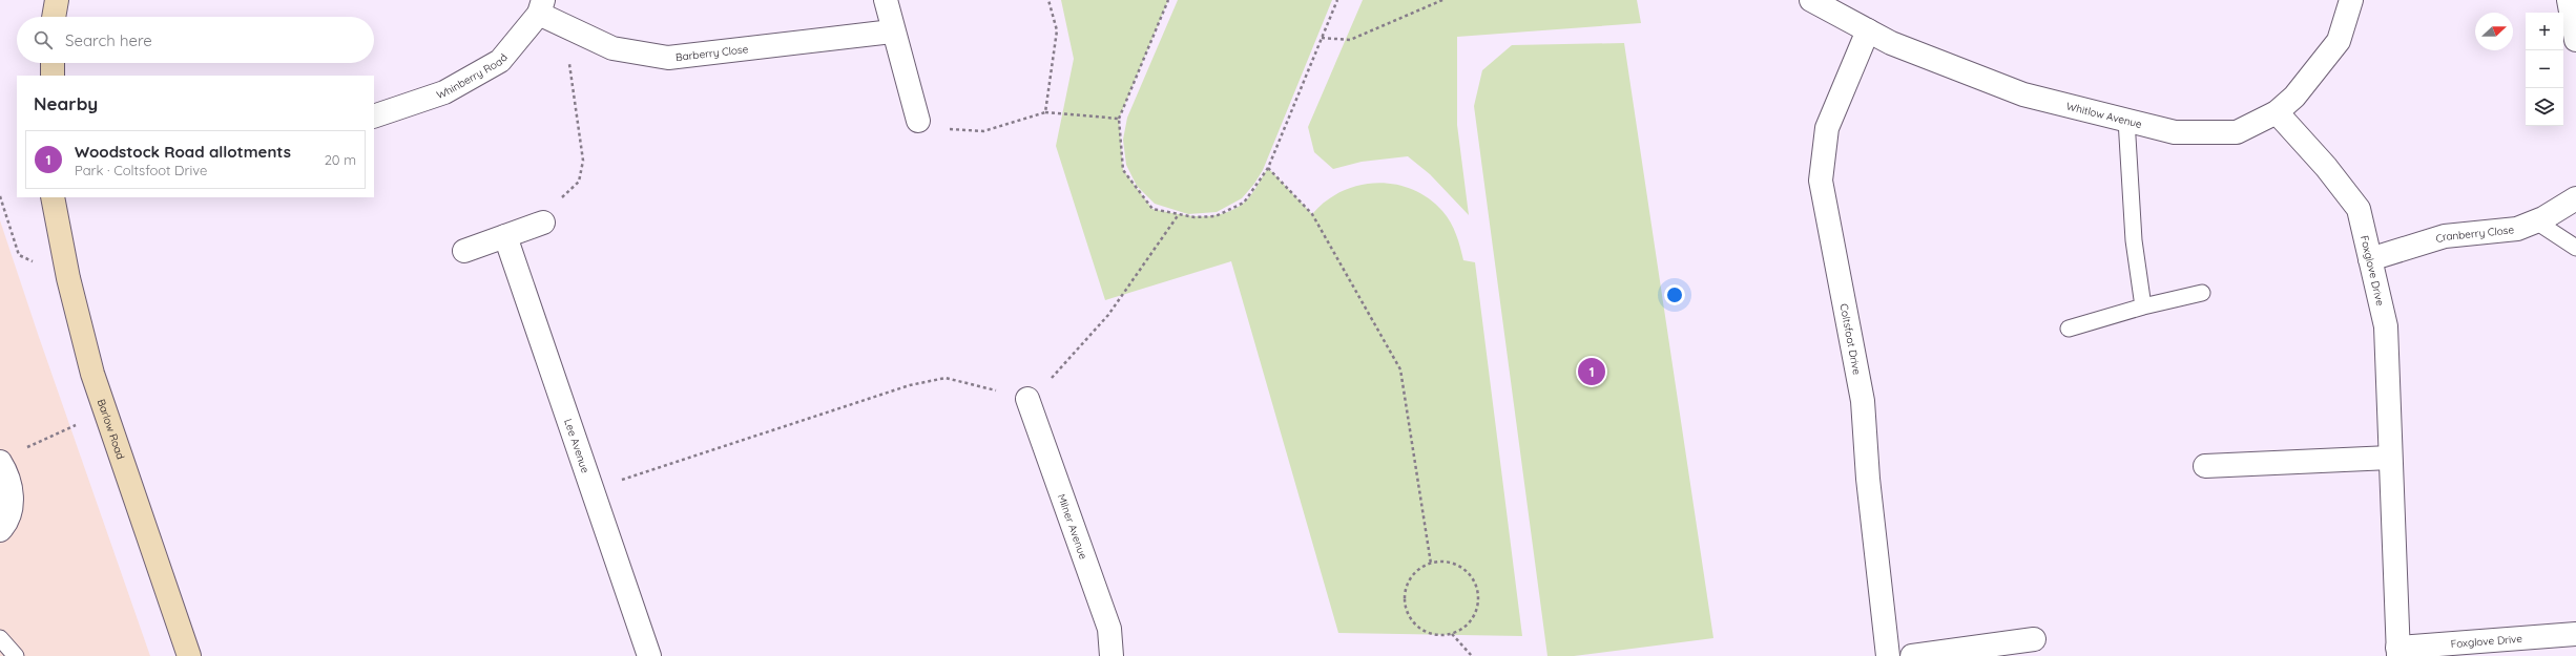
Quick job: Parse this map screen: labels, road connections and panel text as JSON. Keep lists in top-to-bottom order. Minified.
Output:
{"streets":{"street":["Barberry Close","Whinberry Road","Whitlow Avenue","Cranberry Close","Foxglove Drive","Coltsfoot Drive","Barlow Road","Lee Avenue","Milner Avenue"]},"crossings":[["Barberry Close","Whinberry Road"],["Whitlow Avenue","Foxglove Drive"],["Whitlow Avenue","Coltsfoot Drive"],["Cranberry Close","Foxglove Drive"]],"north":"right","page":{"map_buttons":["+","−"],"search":"Search here","heading":"Nearby","list":[{"mark":"1","name":"Woodstock Road allotments","note":"Park · Coltsfoot Drive","value":"20 m"}],"pins":"1"}}
